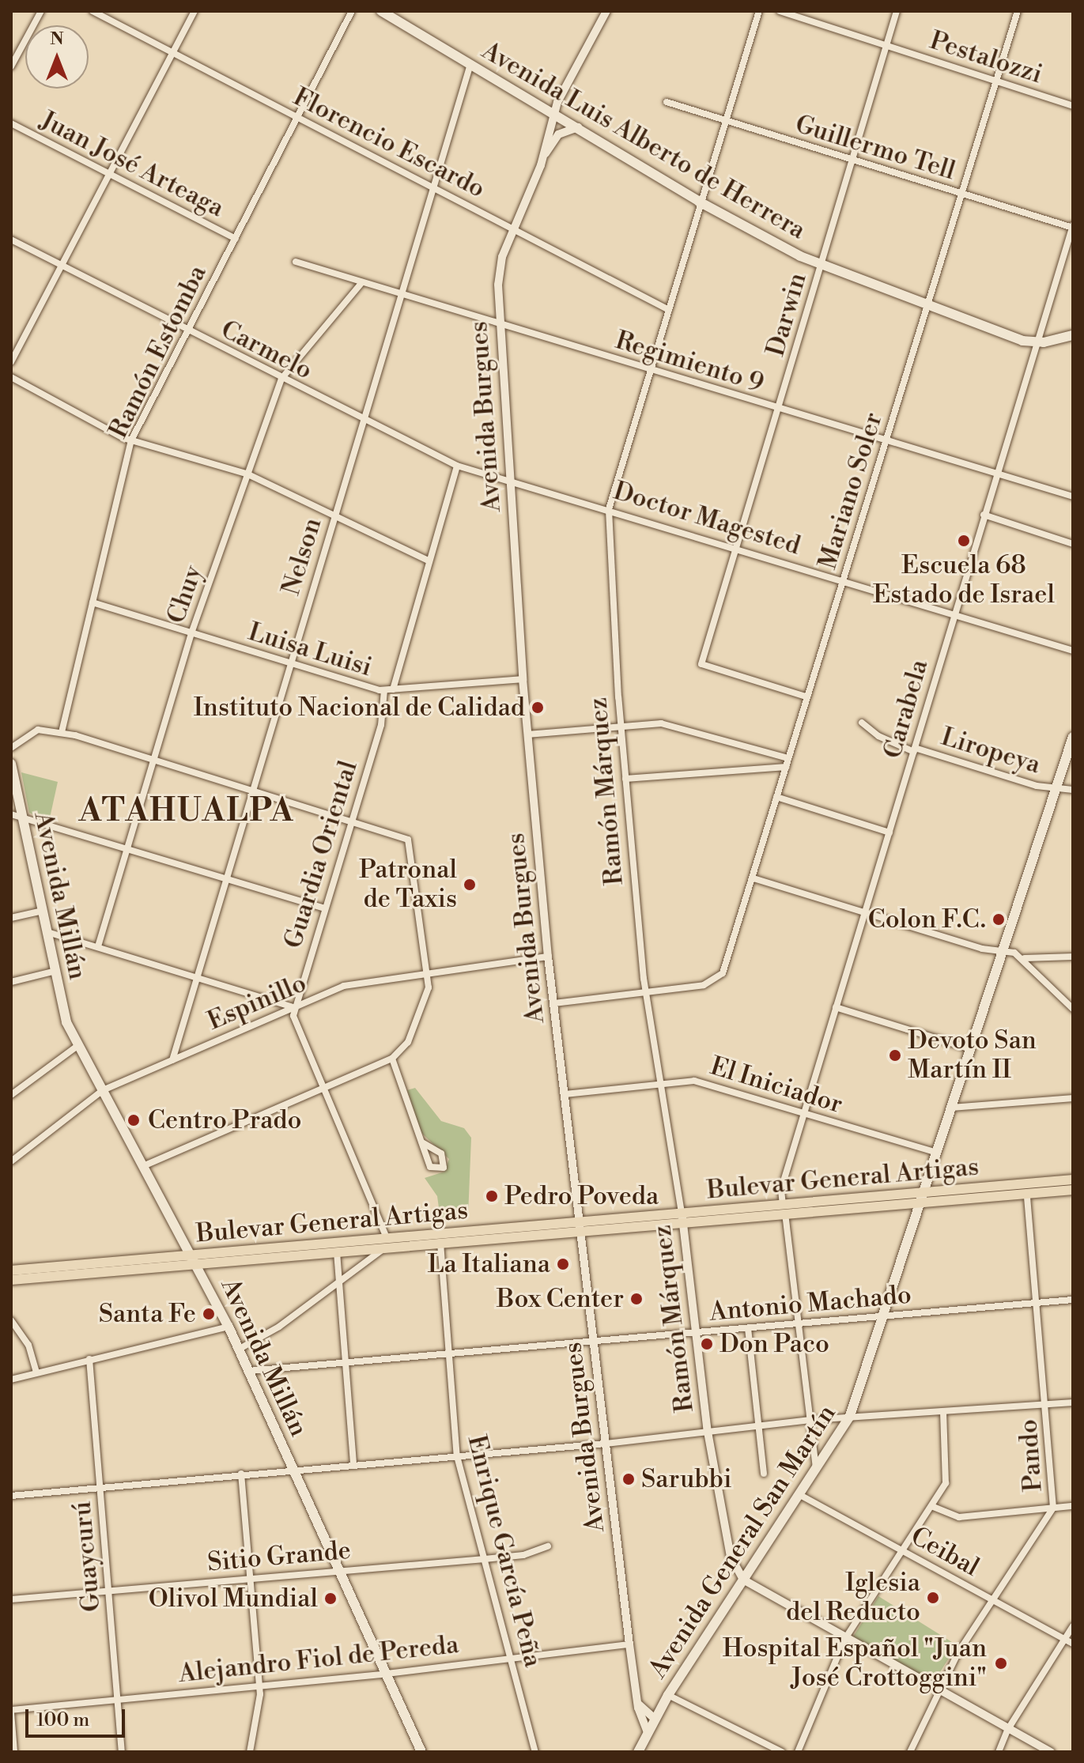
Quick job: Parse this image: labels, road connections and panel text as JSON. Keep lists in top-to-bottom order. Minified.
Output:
{"streets":{"main road":["Avenida Luis Alberto de Herrera","Avenida Millán","Bulevar General Artigas","Avenida General San Martín"],"street":["Pestalozzi","Florencio Escardo","Guillermo Tell","Juan José Arteaga","Darwin","Carmelo","Ramón Estomba","Regimiento 9","Avenida Burgues","Mariano Soler","Doctor Magested","Nelson","Chuy","Luisa Luisi","Carabela","Liropeya","Ramón Márquez","Guardia Oriental","Espinillo","El Iniciador","Antonio Machado","Pando","Enrique García Peña","Ceibal","Guaycurú","Sitio Grande","Alejandro Fiol de Pereda"]},"crossings":[["Pestalozzi","Darwin"],["Pestalozzi","Mariano Soler"],["Avenida Luis Alberto de Herrera","Darwin"],["Avenida Luis Alberto de Herrera","Avenida Burgues"],["Avenida Luis Alberto de Herrera","Mariano Soler"],["Avenida Luis Alberto de Herrera","Nelson"],["Avenida Luis Alberto de Herrera","Carabela"],["Avenida Luis Alberto de Herrera","Ramón Márquez"],["Florencio Escardo","Ramón Estomba"],["Florencio Escardo","Avenida Burgues"],["Florencio Escardo","Nelson"],["Florencio Escardo","Ramón Márquez"],["Guillermo Tell","Darwin"],["Guillermo Tell","Mariano Soler"],["Guillermo Tell","Carabela"],["Guillermo Tell","Ramón Márquez"],["Juan José Arteaga","Ramón Estomba"],["Darwin","Regimiento 9"],["Darwin","Mariano Soler"],["Darwin","Doctor Magested"],["Carmelo","Ramón Estomba"],["Carmelo","Avenida Burgues"],["Carmelo","Doctor Magested"],["Carmelo","Nelson"],["Carmelo","Chuy"],["Ramón Estomba","Luisa Luisi"],["Regimiento 9","Avenida Burgues"],["Regimiento 9","Mariano Soler"],["Regimiento 9","Nelson"],["Regimiento 9","Chuy"],["Regimiento 9","Carabela"],["Regimiento 9","Ramón Márquez"],["Avenida Burgues","Doctor Magested"],["Avenida Burgues","Luisa Luisi"],["Avenida Burgues","Espinillo"],["Avenida Burgues","El Iniciador"],["Avenida Burgues","Bulevar General Artigas"],["Avenida Burgues","Antonio Machado"],["Avenida Burgues","Avenida General San Martín"],["Avenida Burgues","Alejandro Fiol de Pereda"],["Mariano Soler","Doctor Magested"],["Mariano Soler","Ramón Márquez"],["Doctor Magested","Carabela"],["Doctor Magested","Ramón Márquez"],["Nelson","Luisa Luisi"],["Nelson","Espinillo"],["Chuy","Luisa Luisi"],["Luisa Luisi","Guardia Oriental"],["Carabela","Liropeya"],["Carabela","El Iniciador"],["Carabela","Bulevar General Artigas"],["Carabela","Antonio Machado"],["Carabela","Avenida General San Martín"],["Liropeya","Avenida General San Martín"],["Ramón Márquez","El Iniciador"],["Ramón Márquez","Bulevar General Artigas"],["Ramón Márquez","Antonio Machado"],["Ramón Márquez","Avenida General San Martín"],["Guardia Oriental","Espinillo"],["Avenida Millán","Espinillo"],["Avenida Millán","Bulevar General Artigas"],["Avenida Millán","Antonio Machado"],["Avenida Millán","Sitio Grande"],["Avenida Millán","Alejandro Fiol de Pereda"],["El Iniciador","Avenida General San Martín"],["Bulevar General Artigas","Pando"],["Bulevar General Artigas","Avenida General San Martín"],["Bulevar General Artigas","Enrique García Peña"],["Antonio Machado","Pando"],["Antonio Machado","Avenida General San Martín"],["Antonio Machado","Enrique García Peña"],["Pando","Ceibal"],["Avenida General San Martín","Ceibal"],["Enrique García Peña","Sitio Grande"],["Enrique García Peña","Alejandro Fiol de Pereda"],["Guaycurú","Sitio Grande"],["Guaycurú","Alejandro Fiol de Pereda"]],"districts":["ATAHUALPA"],"places":["Escuela 68 Estado de Israel","Instituto Nacional de Calidad","Patronal de Taxis","Colon F.C.","Devoto San Martín II","Centro Prado","Pedro Poveda","La Italiana","Box Center","Santa Fe","Don Paco","Sarubbi","Iglesia del Reducto","Olivol Mundial","Hospital Español \"Juan José Crottoggini\""],"scale_bar":"100 m","north":"top"}
